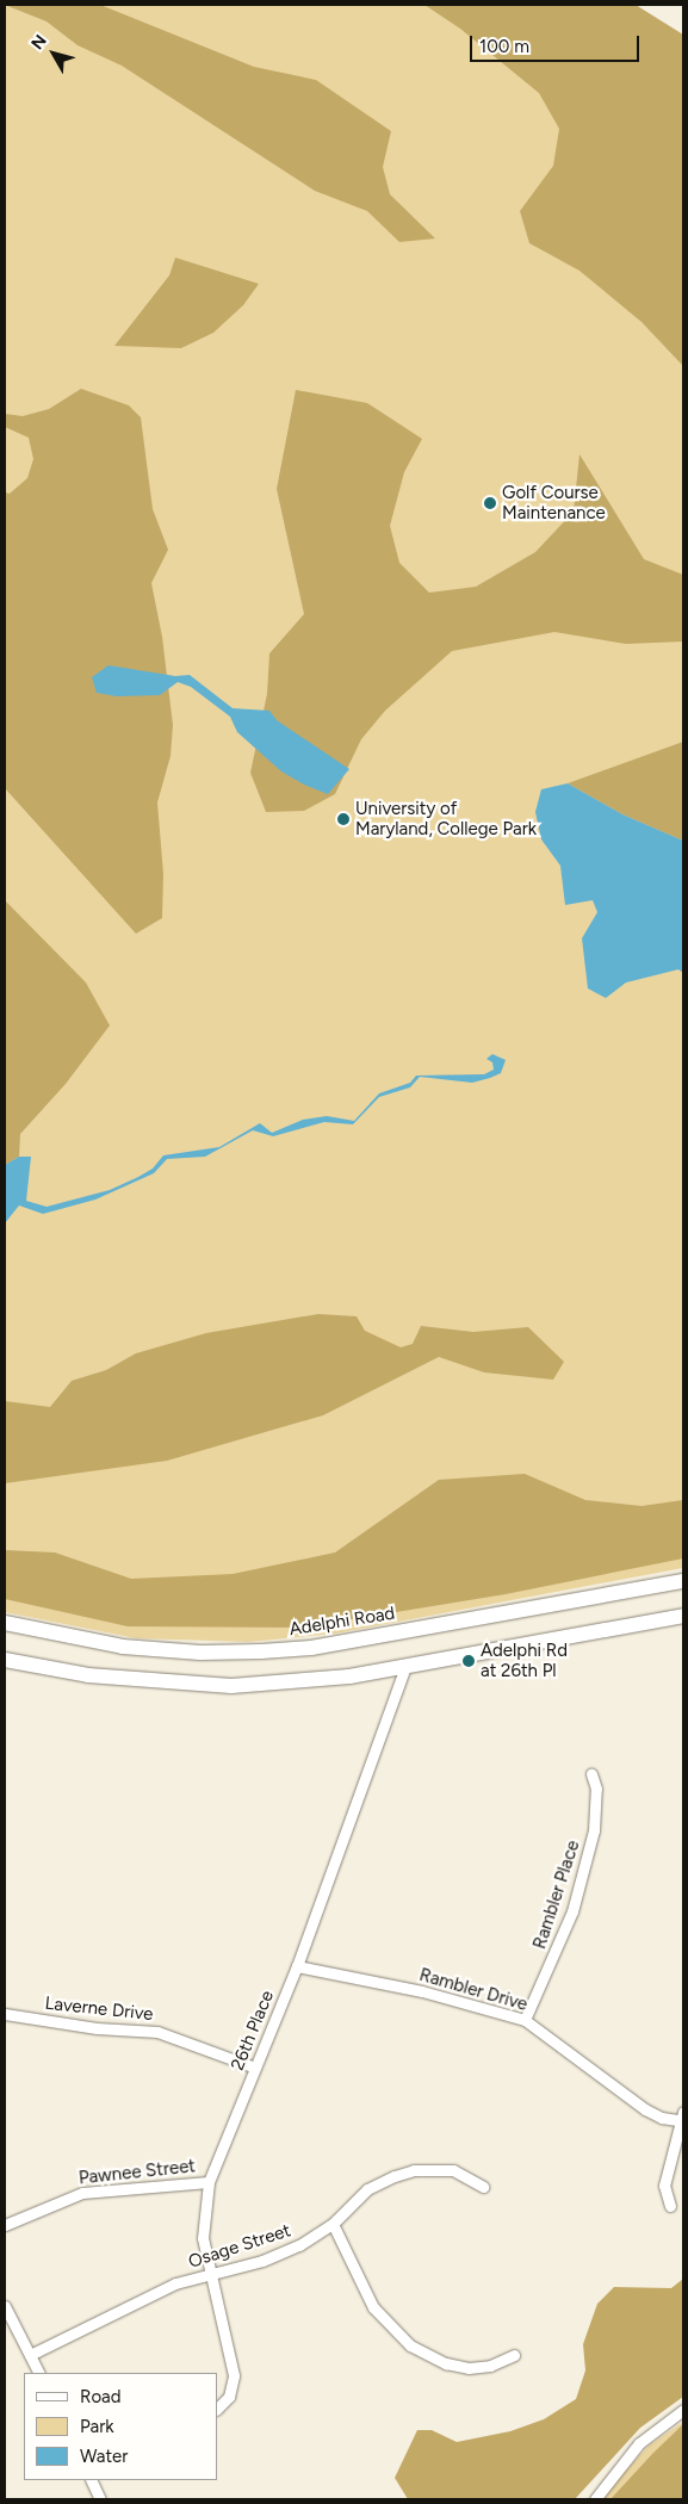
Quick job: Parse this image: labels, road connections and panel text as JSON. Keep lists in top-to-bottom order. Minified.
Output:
{"streets":{"main road":["Adelphi Road"],"street":["Rambler Place","Rambler Drive","Laverne Drive","26th Place","Pawnee Street","Osage Street"]},"crossings":[["Rambler Place","Rambler Drive"],["Rambler Drive","26th Place"],["Laverne Drive","26th Place"],["26th Place","Pawnee Street"],["26th Place","Osage Street"]],"places":["Golf Course Maintenance","University of Maryland, College Park","Adelphi Rd at 26th Pl"],"legend":["Road","Park","Water"],"scale_bar":"100 m","north":"top left"}
